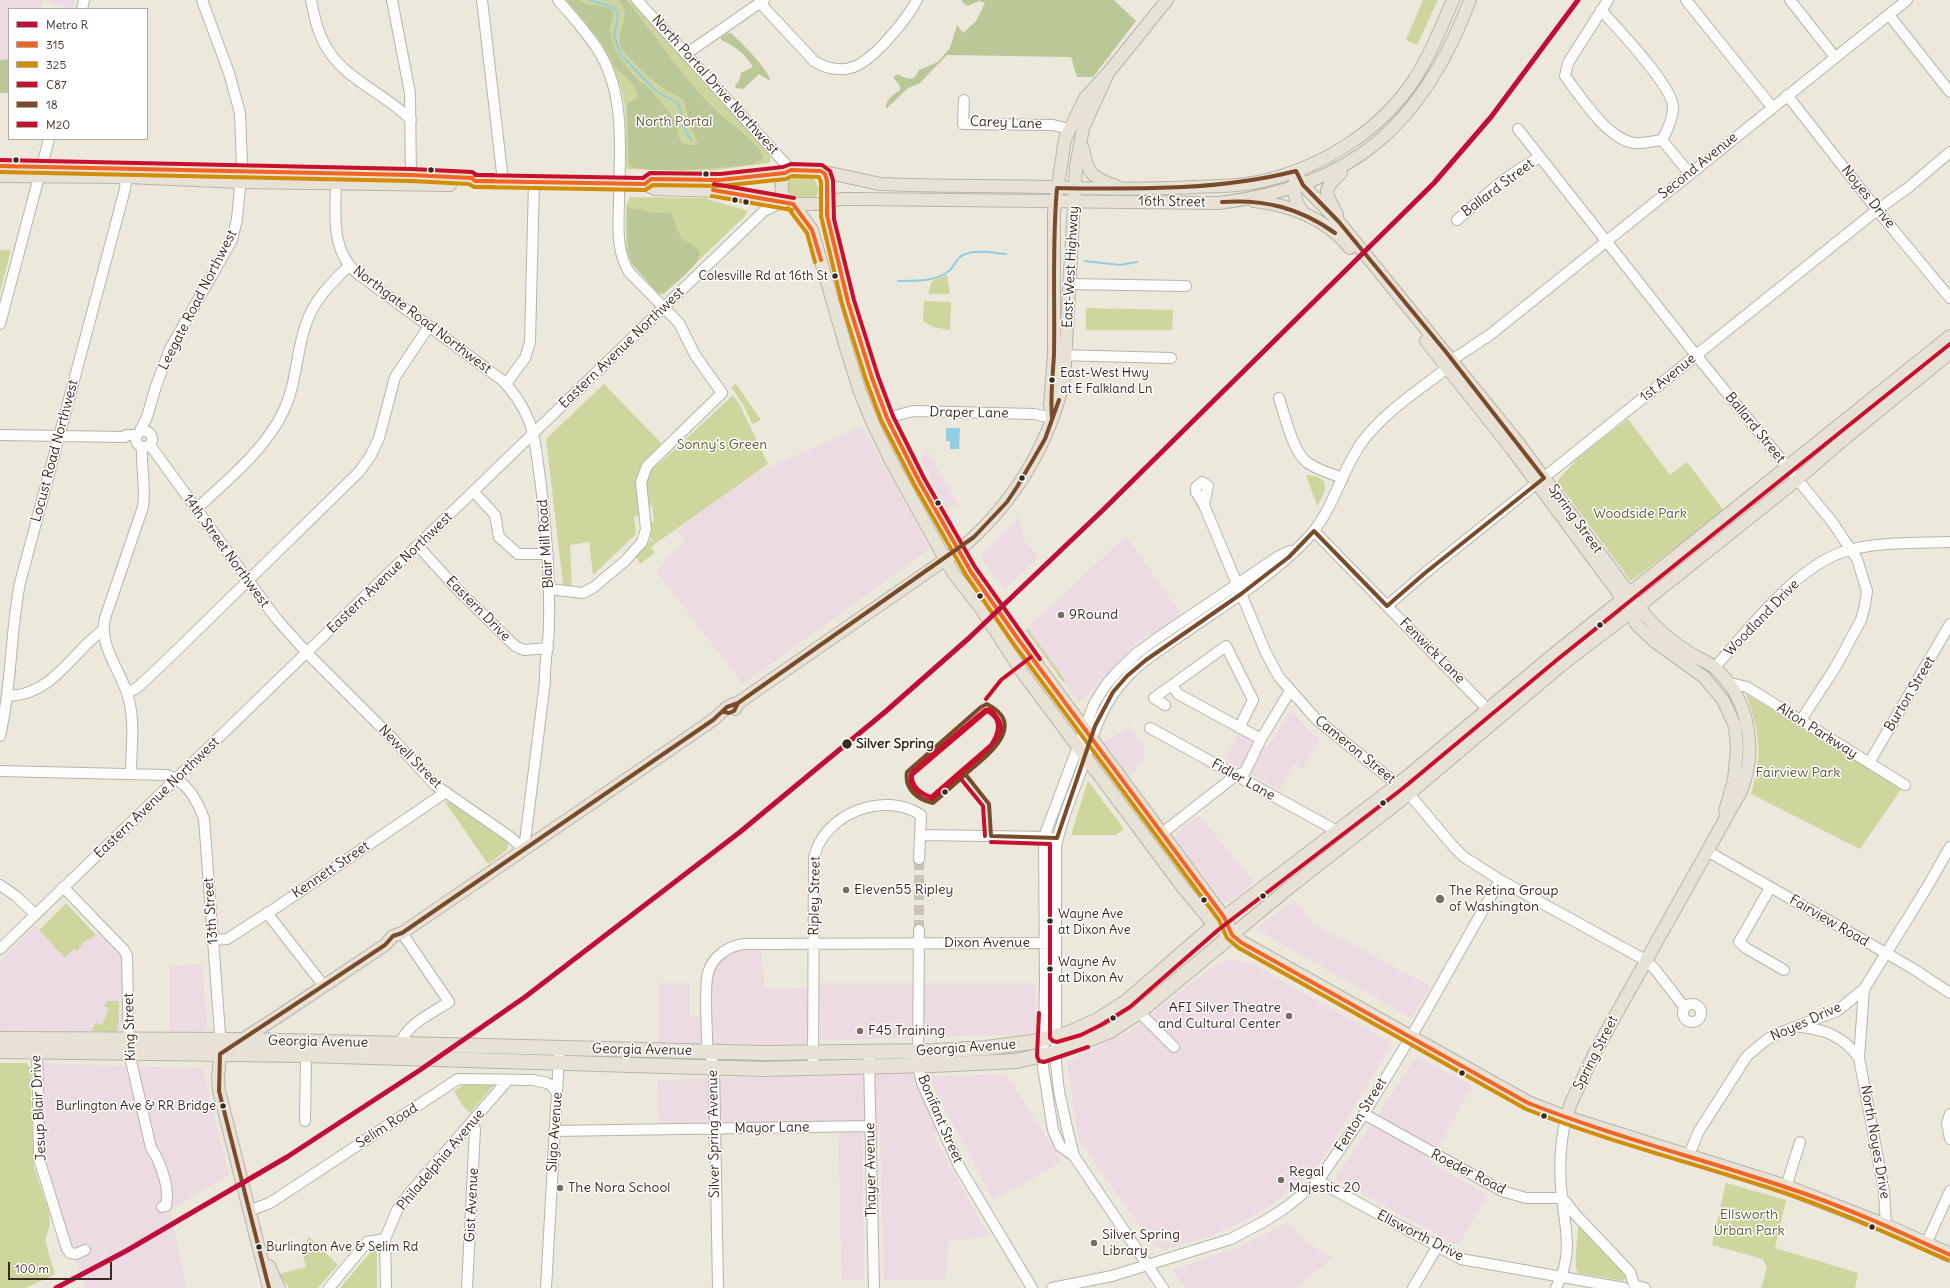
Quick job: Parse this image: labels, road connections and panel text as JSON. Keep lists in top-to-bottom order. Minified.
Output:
{"streets":{"highway":["Georgia Avenue"],"main road":["16th Street","East-West Highway","Spring Street"],"street":["North Portal Drive Northwest","Carey Lane","Second Avenue","Ballard Street","Noyes Drive","Leegate Road Northwest","Northgate Road Northwest","Eastern Avenue Northwest","1st Avenue","Draper Lane","Locust Road Northwest","Blair Mill Road","14th Street Northwest","Eastern Drive","Woodland Drive","Fenwick Lane","Burton Street","Alton Parkway","Cameron Street","Newell Street","Fidler Lane","Kennett Street","Ripley Street","13th Street","Fairview Road","Dixon Avenue","King Street","Jesup Blair Drive","Fenton Street","Bonifant Street","Selim Road","Mayor Lane","Sligo Avenue","Silver Spring Avenue","North Noyes Drive","Philadelphia Avenue","Thayer Avenue","Roeder Road","Gist Avenue","Ellsworth Drive"]},"crossings":[["North Portal Drive Northwest","16th Street"],["Carey Lane","East-West Highway"],["Second Avenue","Ballard Street"],["Second Avenue","Noyes Drive"],["Second Avenue","Spring Street"],["Second Avenue","Fenwick Lane"],["Second Avenue","Cameron Street"],["Second Avenue","Dixon Avenue"],["Second Avenue","Georgia Avenue"],["Ballard Street","1st Avenue"],["Ballard Street","Woodland Drive"],["Ballard Street","Alton Parkway"],["Ballard Street","Georgia Avenue"],["Noyes Drive","1st Avenue"],["Noyes Drive","Fairview Road"],["Noyes Drive","North Noyes Drive"],["16th Street","East-West Highway"],["16th Street","Eastern Avenue Northwest"],["16th Street","Spring Street"],["East-West Highway","Draper Lane"],["East-West Highway","Blair Mill Road"],["East-West Highway","Newell Street"],["East-West Highway","Georgia Avenue"],["Leegate Road Northwest","14th Street Northwest"],["Northgate Road Northwest","Eastern Avenue Northwest"],["Northgate Road Northwest","Blair Mill Road"],["Eastern Avenue Northwest","Blair Mill Road"],["Eastern Avenue Northwest","14th Street Northwest"],["Eastern Avenue Northwest","Eastern Drive"],["Eastern Avenue Northwest","Newell Street"],["Eastern Avenue Northwest","13th Street"],["Eastern Avenue Northwest","King Street"],["1st Avenue","Spring Street"],["1st Avenue","Fenwick Lane"],["Locust Road Northwest","14th Street Northwest"],["Spring Street","Woodland Drive"],["Spring Street","Alton Parkway"],["Spring Street","Cameron Street"],["Spring Street","Fairview Road"],["Spring Street","Georgia Avenue"],["Spring Street","Roeder Road"],["Spring Street","Ellsworth Drive"],["Blair Mill Road","Eastern Drive"],["Blair Mill Road","Newell Street"],["14th Street Northwest","Newell Street"],["Fenwick Lane","Georgia Avenue"],["Burton Street","Alton Parkway"],["Cameron Street","Georgia Avenue"],["Cameron Street","Fenton Street"],["Newell Street","Kennett Street"],["Fidler Lane","Georgia Avenue"],["Kennett Street","13th Street"],["Ripley Street","Dixon Avenue"],["Ripley Street","Georgia Avenue"],["Ripley Street","Silver Spring Avenue"],["13th Street","Georgia Avenue"],["Dixon Avenue","Bonifant Street"],["Dixon Avenue","Silver Spring Avenue"],["King Street","Georgia Avenue"],["Georgia Avenue","Jesup Blair Drive"],["Georgia Avenue","Bonifant Street"],["Georgia Avenue","Selim Road"],["Georgia Avenue","Sligo Avenue"],["Georgia Avenue","Silver Spring Avenue"],["Georgia Avenue","Thayer Avenue"],["Fenton Street","Roeder Road"],["Fenton Street","Ellsworth Drive"],["Selim Road","Sligo Avenue"],["Selim Road","Philadelphia Avenue"],["Mayor Lane","Sligo Avenue"],["Mayor Lane","Silver Spring Avenue"],["Mayor Lane","Thayer Avenue"],["Philadelphia Avenue","Gist Avenue"]],"parks":["North Portal","Sonny's Green","Woodside Park","Fairview Park","Ellsworth Urban Park"],"places":["Colesville Rd at 16th St","East-West Hwy at E Falkland Ln","9Round","Silver Spring","Eleven55 Ripley","The Retina Group of Washington","Wayne Ave at Dixon Ave","Wayne Av at Dixon Av","AFI Silver Theatre and Cultural Center","F45 Training","Burlington Ave & RR Bridge","Regal Majestic 20","The Nora School","Silver Spring Library","Burlington Ave & Selim Rd"],"lines":["metro line R","transit line C87","transit line 315","transit line 18","transit line 325","transit line M20"],"legend":["Metro R","315","325","C87","18","M20"],"scale_bar":"100 m"}
